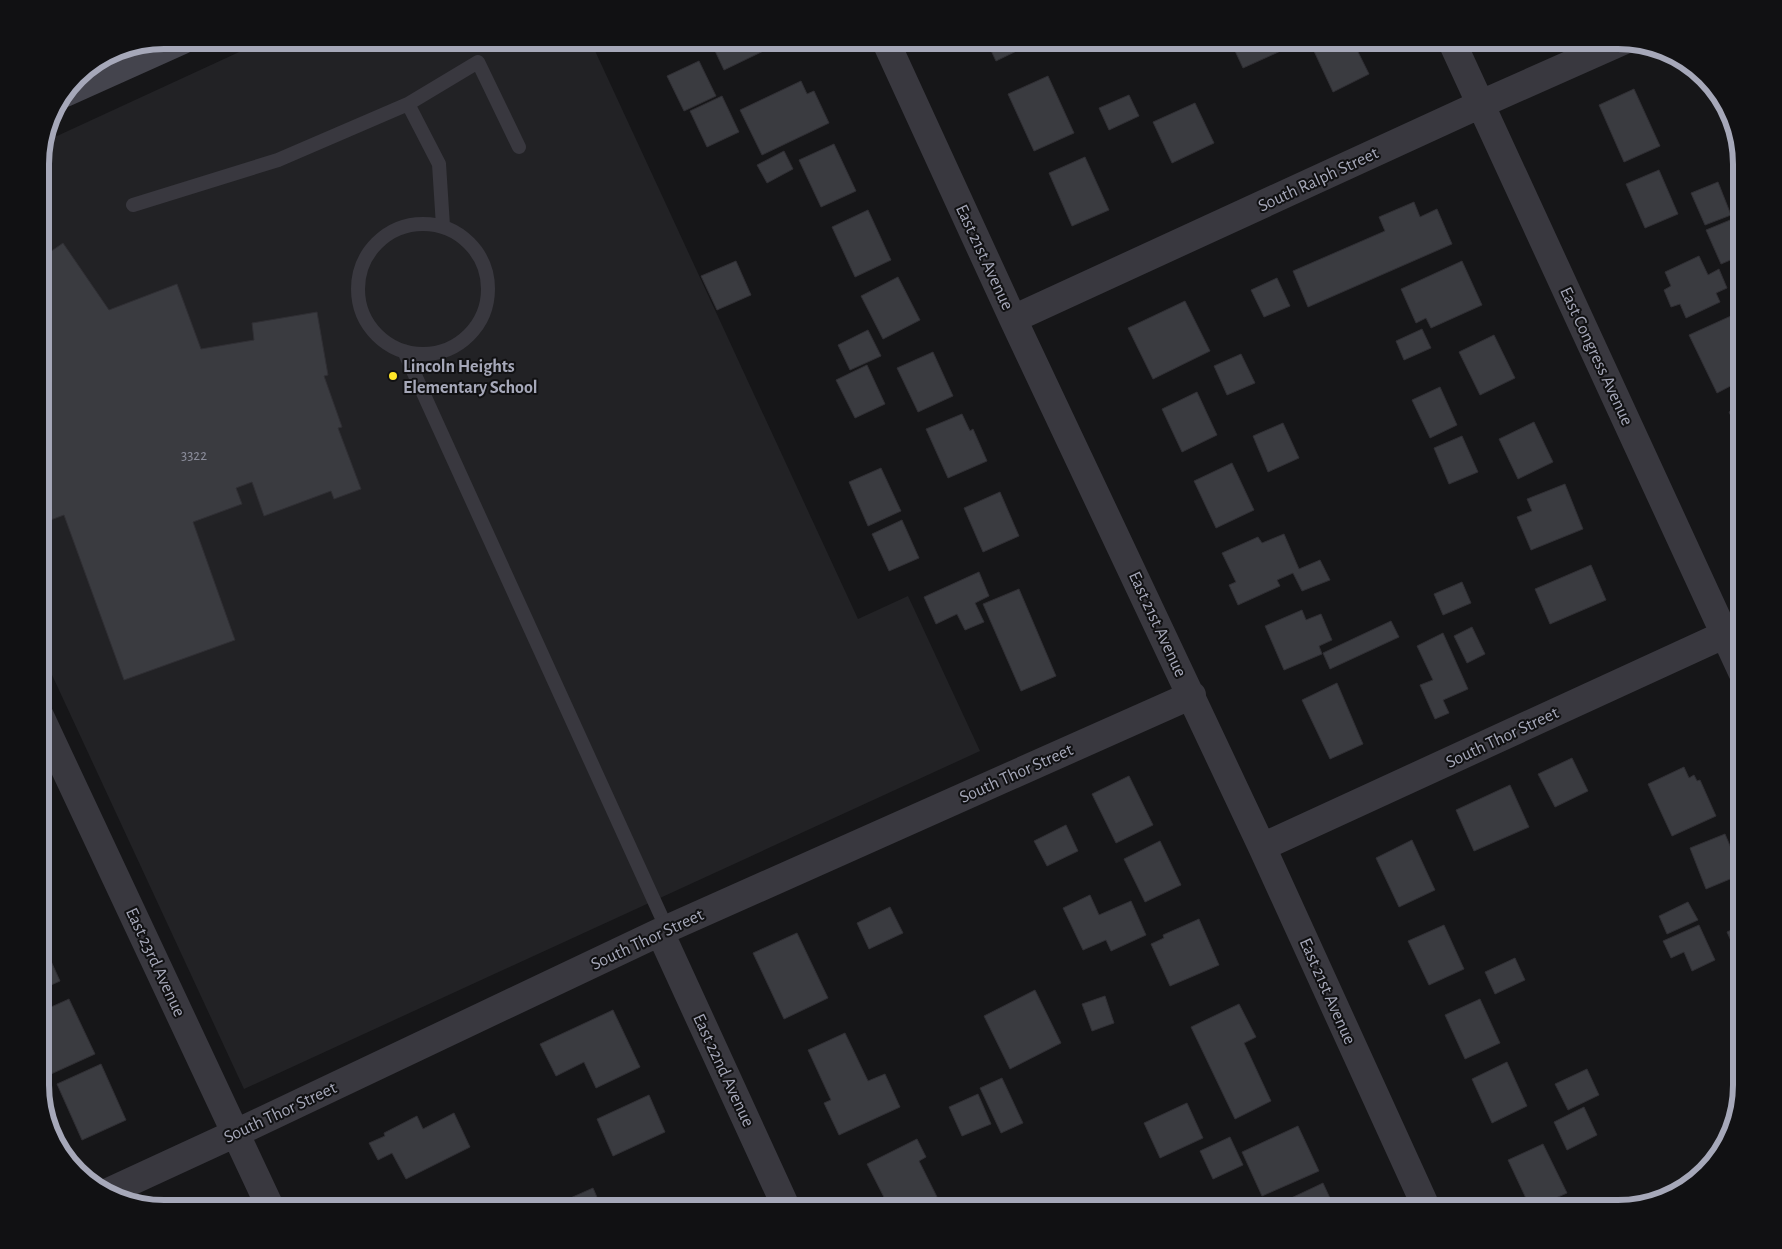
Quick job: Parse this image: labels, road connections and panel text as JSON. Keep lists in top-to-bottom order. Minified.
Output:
{"streets":{"street":["South Ralph Street","East 21st Avenue","East Congress Avenue","South Thor Street","East 23rd Avenue","East 22nd Avenue"]},"crossings":[["South Ralph Street","East 21st Avenue"],["South Ralph Street","East Congress Avenue"],["East 21st Avenue","South Thor Street"],["East Congress Avenue","South Thor Street"],["South Thor Street","East 23rd Avenue"],["South Thor Street","East 22nd Avenue"]],"places":["Lincoln Heights Elementary School"],"house_numbers":["3322"]}
